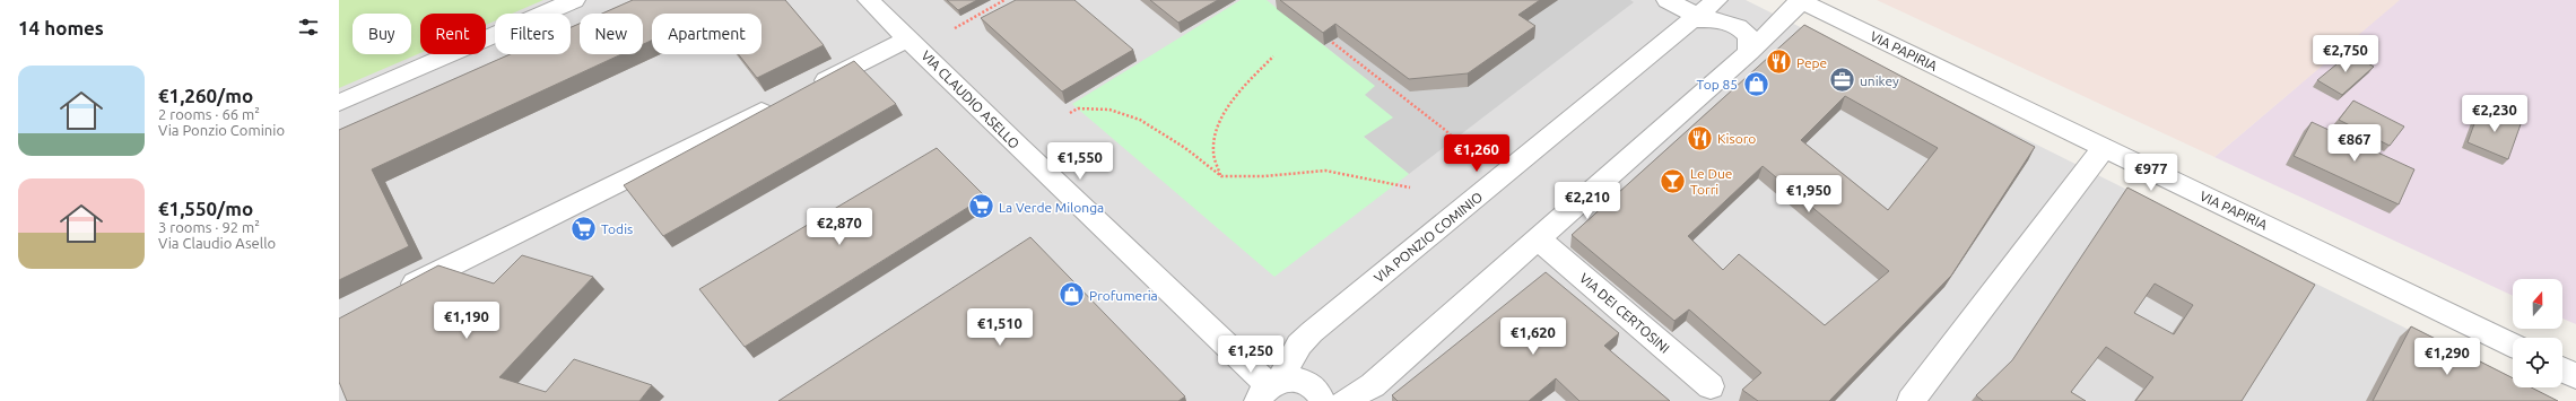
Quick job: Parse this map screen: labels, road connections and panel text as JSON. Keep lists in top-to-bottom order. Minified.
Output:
{"streets":{"street":["VIA PAPIRIA","VIA CLAUDIO ASELLO","VIA PONZIO COMINIO","VIA DEI CERTOSINI"]},"crossings":[["VIA CLAUDIO ASELLO","VIA PONZIO COMINIO"]],"places":{"restaurant":["Pepe","Kisoro"],"office":["unikey"],"shop":["Top 85","Profumeria"],"bar":["Le Due Torri"],"supermarket":["La Verde Milonga","Todis"]},"north":"top","page":{"heading":"14 homes","chip":["Buy","Rent","Filters","New","Apartment"],"price":["€2,750","€2,230","€867","€1,260","€1,550","€977","€1,950","€2,210","€2,870","€1,190","€1,510","€1,620","€1,250","€1,290"],"list":[{"name":"€1,260/mo","note":"2 rooms · 66 m² · Via Ponzio Cominio"},{"name":"€1,550/mo","note":"3 rooms · 92 m² · Via Claudio Asello"}]}}
